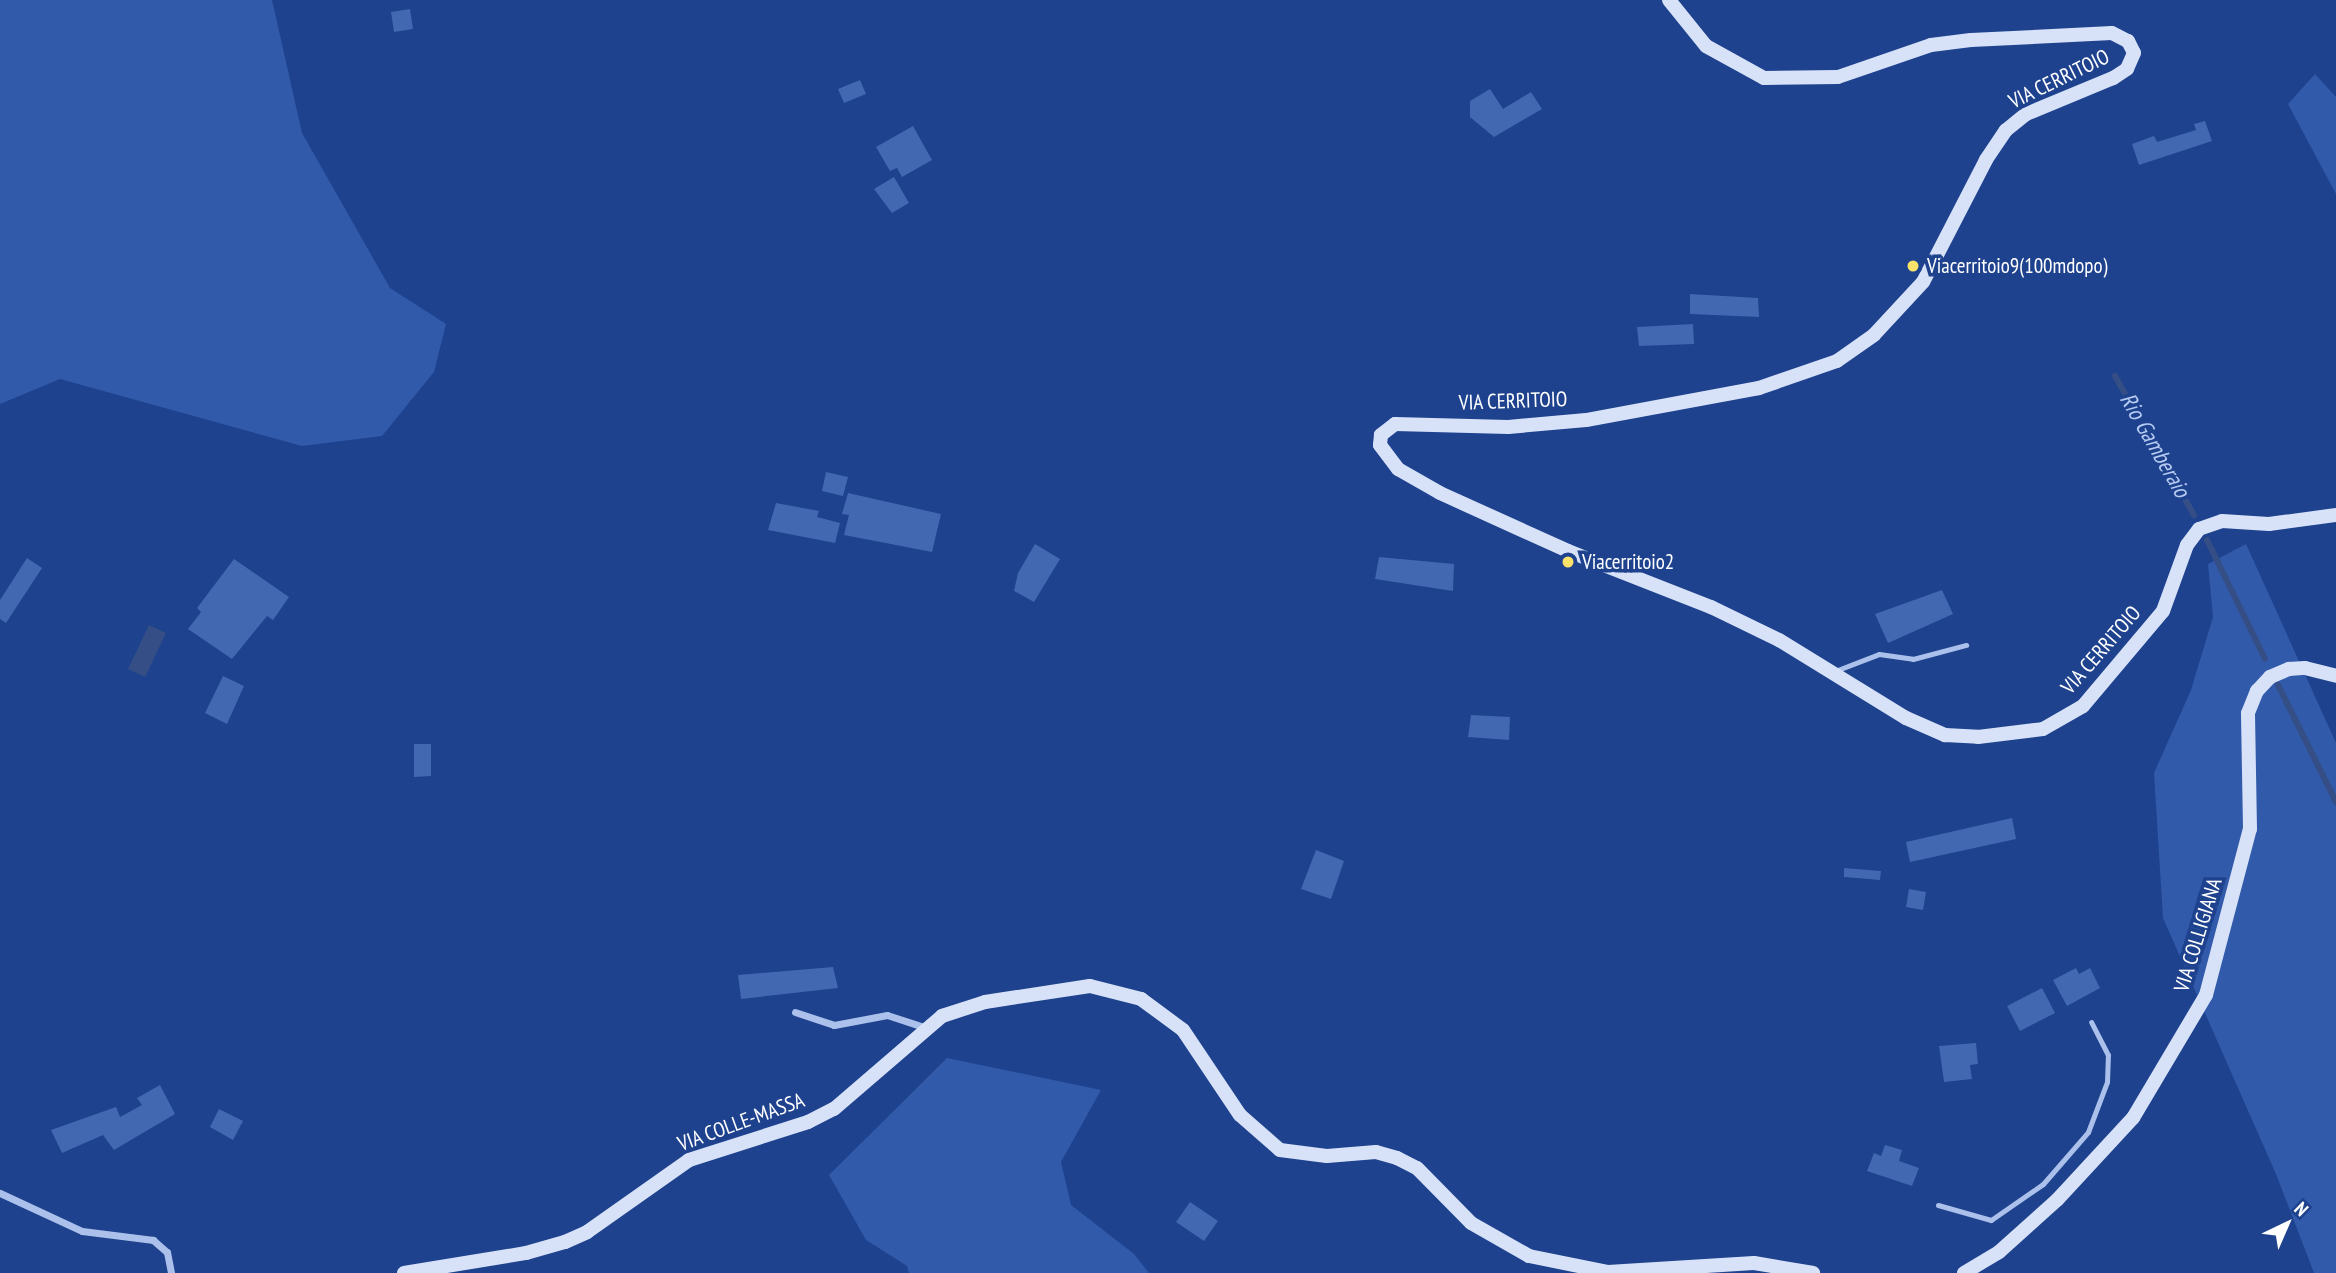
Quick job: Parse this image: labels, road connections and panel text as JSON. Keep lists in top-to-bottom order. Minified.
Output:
{"streets":{"street":["VIA CERRITOIO","VIA COLLIGIANA","VIA COLLE-MASSA"]},"water":["Rio Gamberaio"],"places":["Viacerritoio9(100mdopo)","Viacerritoio2"],"north":"top right"}
